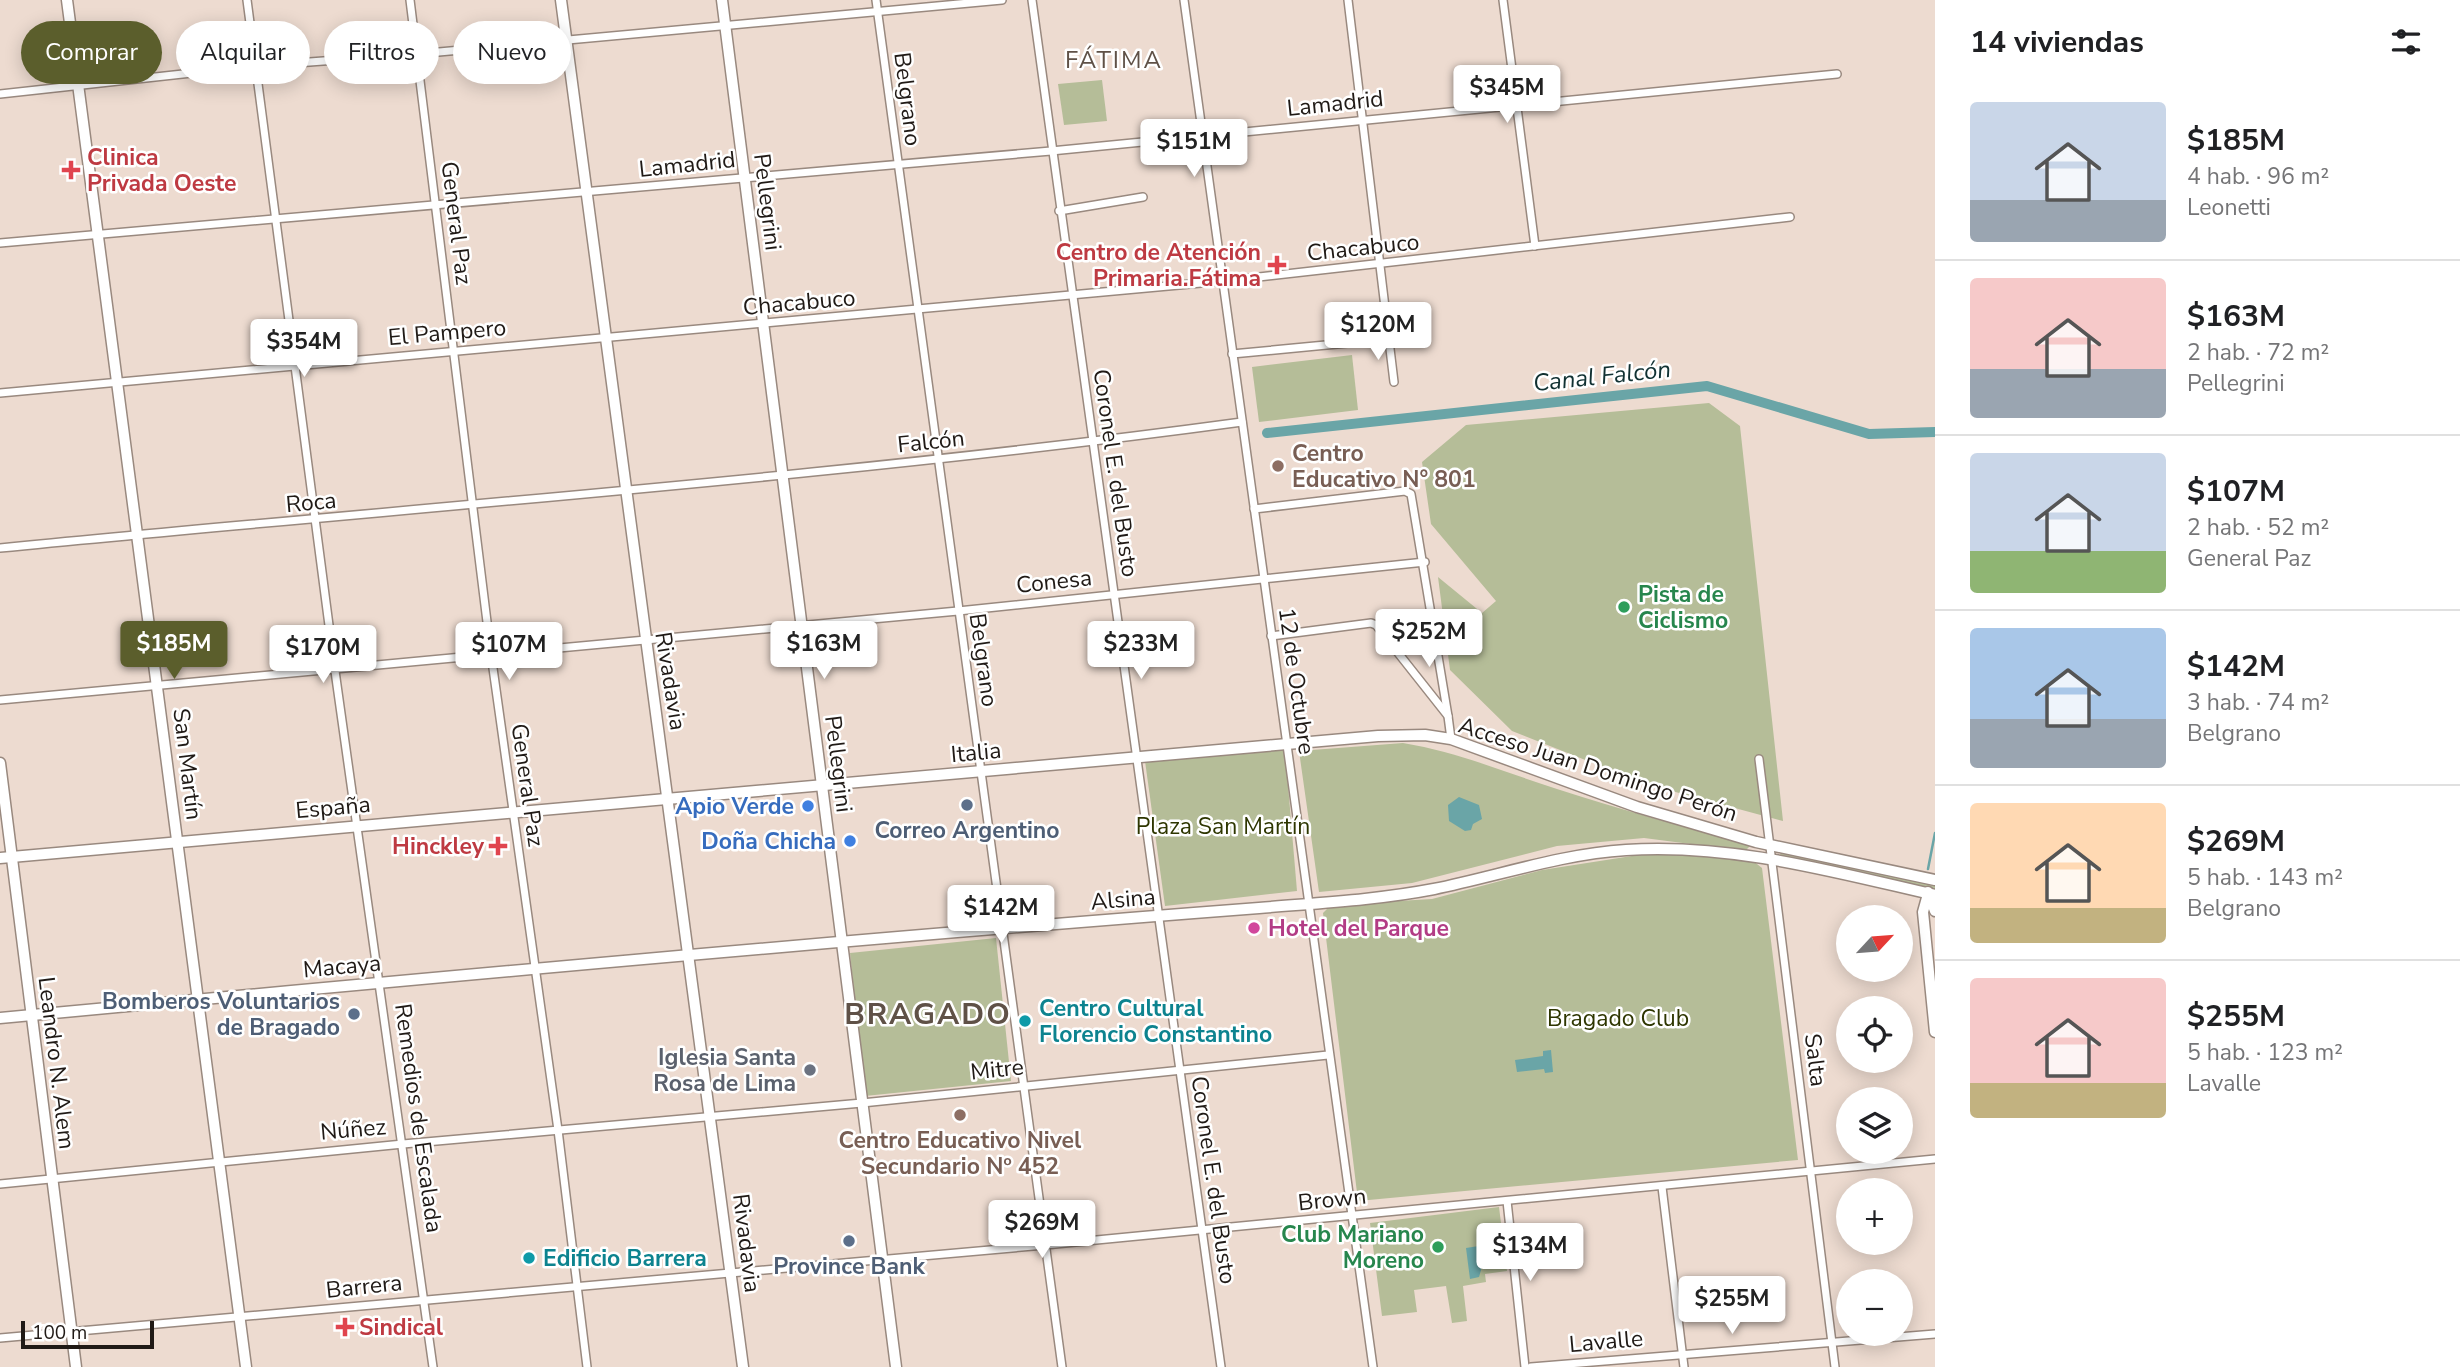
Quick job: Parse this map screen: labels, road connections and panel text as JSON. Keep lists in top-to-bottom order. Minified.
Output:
{"streets":{"main road":["Pellegrini","Rivadavia","Italia","San Martín","Acceso Juan Domingo Perón","España","Alsina","Macaya","Leandro N. Alem"],"street":["Belgrano","Lamadrid","General Paz","Chacabuco","El Pampero","Falcón","Coronel E. del Busto","Roca","Conesa","12 de Octubre","Salta","Mitre","Remedios de Escalada","Núñez","Brown","Barrera","Lavalle"]},"crossings":[["Belgrano","Lamadrid"],["Belgrano","Chacabuco"],["Belgrano","Falcón"],["Belgrano","Conesa"],["Belgrano","Italia"],["Belgrano","Alsina"],["Belgrano","Mitre"],["Belgrano","Brown"],["Lamadrid","Pellegrini"],["Lamadrid","General Paz"],["Lamadrid","Coronel E. del Busto"],["Lamadrid","Rivadavia"],["Lamadrid","12 de Octubre"],["Lamadrid","San Martín"],["Lamadrid","Remedios de Escalada"],["Pellegrini","Chacabuco"],["Pellegrini","Falcón"],["Pellegrini","Conesa"],["Pellegrini","Italia"],["Pellegrini","Alsina"],["Pellegrini","Mitre"],["Pellegrini","Brown"],["General Paz","El Pampero"],["General Paz","Roca"],["General Paz","Conesa"],["General Paz","España"],["General Paz","Macaya"],["General Paz","Núñez"],["General Paz","Barrera"],["Chacabuco","El Pampero"],["Chacabuco","Coronel E. del Busto"],["Chacabuco","Rivadavia"],["Chacabuco","12 de Octubre"],["El Pampero","Rivadavia"],["El Pampero","San Martín"],["El Pampero","Remedios de Escalada"],["Falcón","Coronel E. del Busto"],["Falcón","Roca"],["Falcón","Rivadavia"],["Falcón","12 de Octubre"],["Coronel E. del Busto","Conesa"],["Coronel E. del Busto","Italia"],["Coronel E. del Busto","Alsina"],["Coronel E. del Busto","Mitre"],["Coronel E. del Busto","Brown"],["Roca","Rivadavia"],["Roca","San Martín"],["Roca","Remedios de Escalada"],["Conesa","Rivadavia"],["Conesa","12 de Octubre"],["Conesa","San Martín"],["Conesa","Remedios de Escalada"],["Rivadavia","Italia"],["Rivadavia","España"],["Rivadavia","Alsina"],["Rivadavia","Macaya"],["Rivadavia","Mitre"],["Rivadavia","Núñez"],["Rivadavia","Brown"],["Rivadavia","Barrera"],["12 de Octubre","Italia"],["12 de Octubre","Acceso Juan Domingo Perón"],["12 de Octubre","Alsina"],["12 de Octubre","Mitre"],["12 de Octubre","Brown"],["Italia","Acceso Juan Domingo Perón"],["Italia","España"],["San Martín","España"],["San Martín","Macaya"],["San Martín","Núñez"],["San Martín","Barrera"],["Acceso Juan Domingo Perón","Alsina"],["Acceso Juan Domingo Perón","Salta"],["España","Leandro N. Alem"],["España","Remedios de Escalada"],["Alsina","Macaya"],["Macaya","Leandro N. Alem"],["Macaya","Remedios de Escalada"],["Salta","Brown"],["Salta","Lavalle"],["Leandro N. Alem","Núñez"],["Leandro N. Alem","Barrera"],["Mitre","Núñez"],["Remedios de Escalada","Núñez"],["Remedios de Escalada","Barrera"],["Brown","Barrera"]],"districts":["FÁTIMA","BRAGADO"],"water":["Canal Falcón"],"parks":["Plaza San Martín","Bragado Club"],"places":{"health":["Clinica Privada Oeste","Centro de Atención Primaria.Fátima","Hinckley","Sindical"],"other":["Centro Educativo N° 801","Pista de Ciclismo","Correo Argentino","Apio Verde","Doña Chicha","Hotel del Parque","Bomberos Voluntarios de Bragado","Centro Cultural Florencio Constantino","Iglesia Santa Rosa de Lima","Centro Educativo Nivel Secundario Nº 452","Province Bank","Club Mariano Moreno","Edificio Barrera"]},"scale_bar":"100 m","north":"top right","page":{"heading":"14 viviendas","chip":["Comprar","Alquilar","Filtros","Nuevo"],"price":["$345M","$151M","$120M","$354M","$252M","$185M","$163M","$233M","$107M","$170M","$142M","$269M","$134M","$255M"],"list":[{"name":"$185M","note":"4 hab. · 96 m² · Leonetti"},{"name":"$163M","note":"2 hab. · 72 m² · Pellegrini"},{"name":"$107M","note":"2 hab. · 52 m² · General Paz"},{"name":"$142M","note":"3 hab. · 74 m² · Belgrano"},{"name":"$269M","note":"5 hab. · 143 m² · Belgrano"},{"name":"$255M","note":"5 hab. · 123 m² · Lavalle"}],"map_buttons":["+","−"],"scale":"100 m"}}
